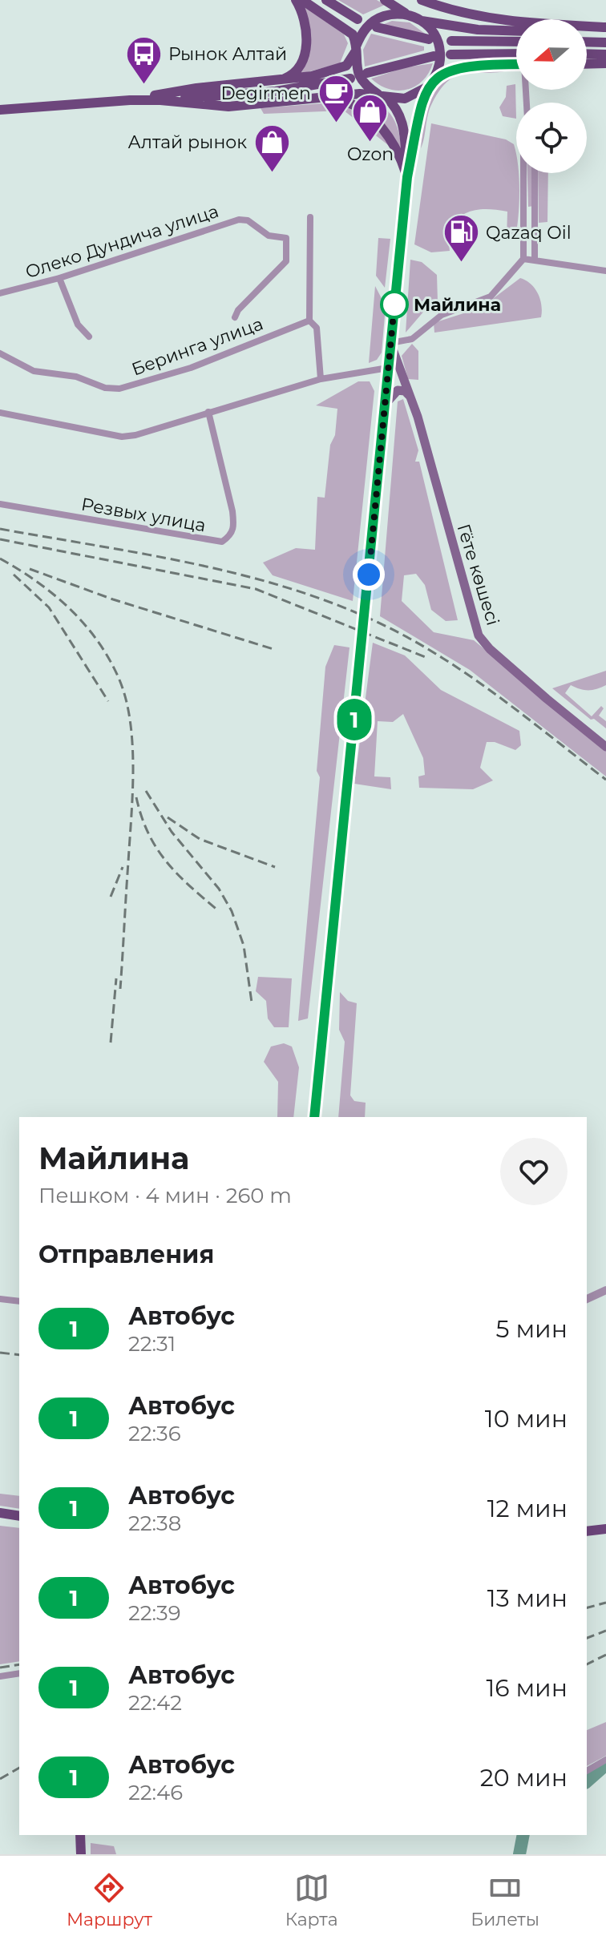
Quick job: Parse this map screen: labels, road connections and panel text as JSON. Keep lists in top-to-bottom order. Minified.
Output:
{"streets":{"main road":["Гёте көшесі"],"street":["Олеко Дундича улица","Беринга улица","Резвых улица"]},"places":{"bus stop":["Рынoк Алтай"],"cafe":["Degirmen"],"shop":["Ozon","Алтай рынок"],"fuel station":["Qazaq Oil"],"other":["Майлина"]},"lines":["bus line 1"],"north":"left","page":{"on_map":"1","heading":[["Майлина","Пешком · 4 мин · 260 m"],"Отправления"],"list":[{"mark":"1","name":"Автобус","note":"22:31","value":"5 мин"},{"mark":"1","name":"Автобус","note":"22:36","value":"10 мин"},{"mark":"1","name":"Автобус","note":"22:38","value":"12 мин"},{"mark":"1","name":"Автобус","note":"22:39","value":"13 мин"},{"mark":"1","name":"Автобус","note":"22:42","value":"16 мин"},{"mark":"1","name":"Автобус","note":"22:46","value":"20 мин"}],"tabs":["Маршрут","Карта","Билеты"]}}
